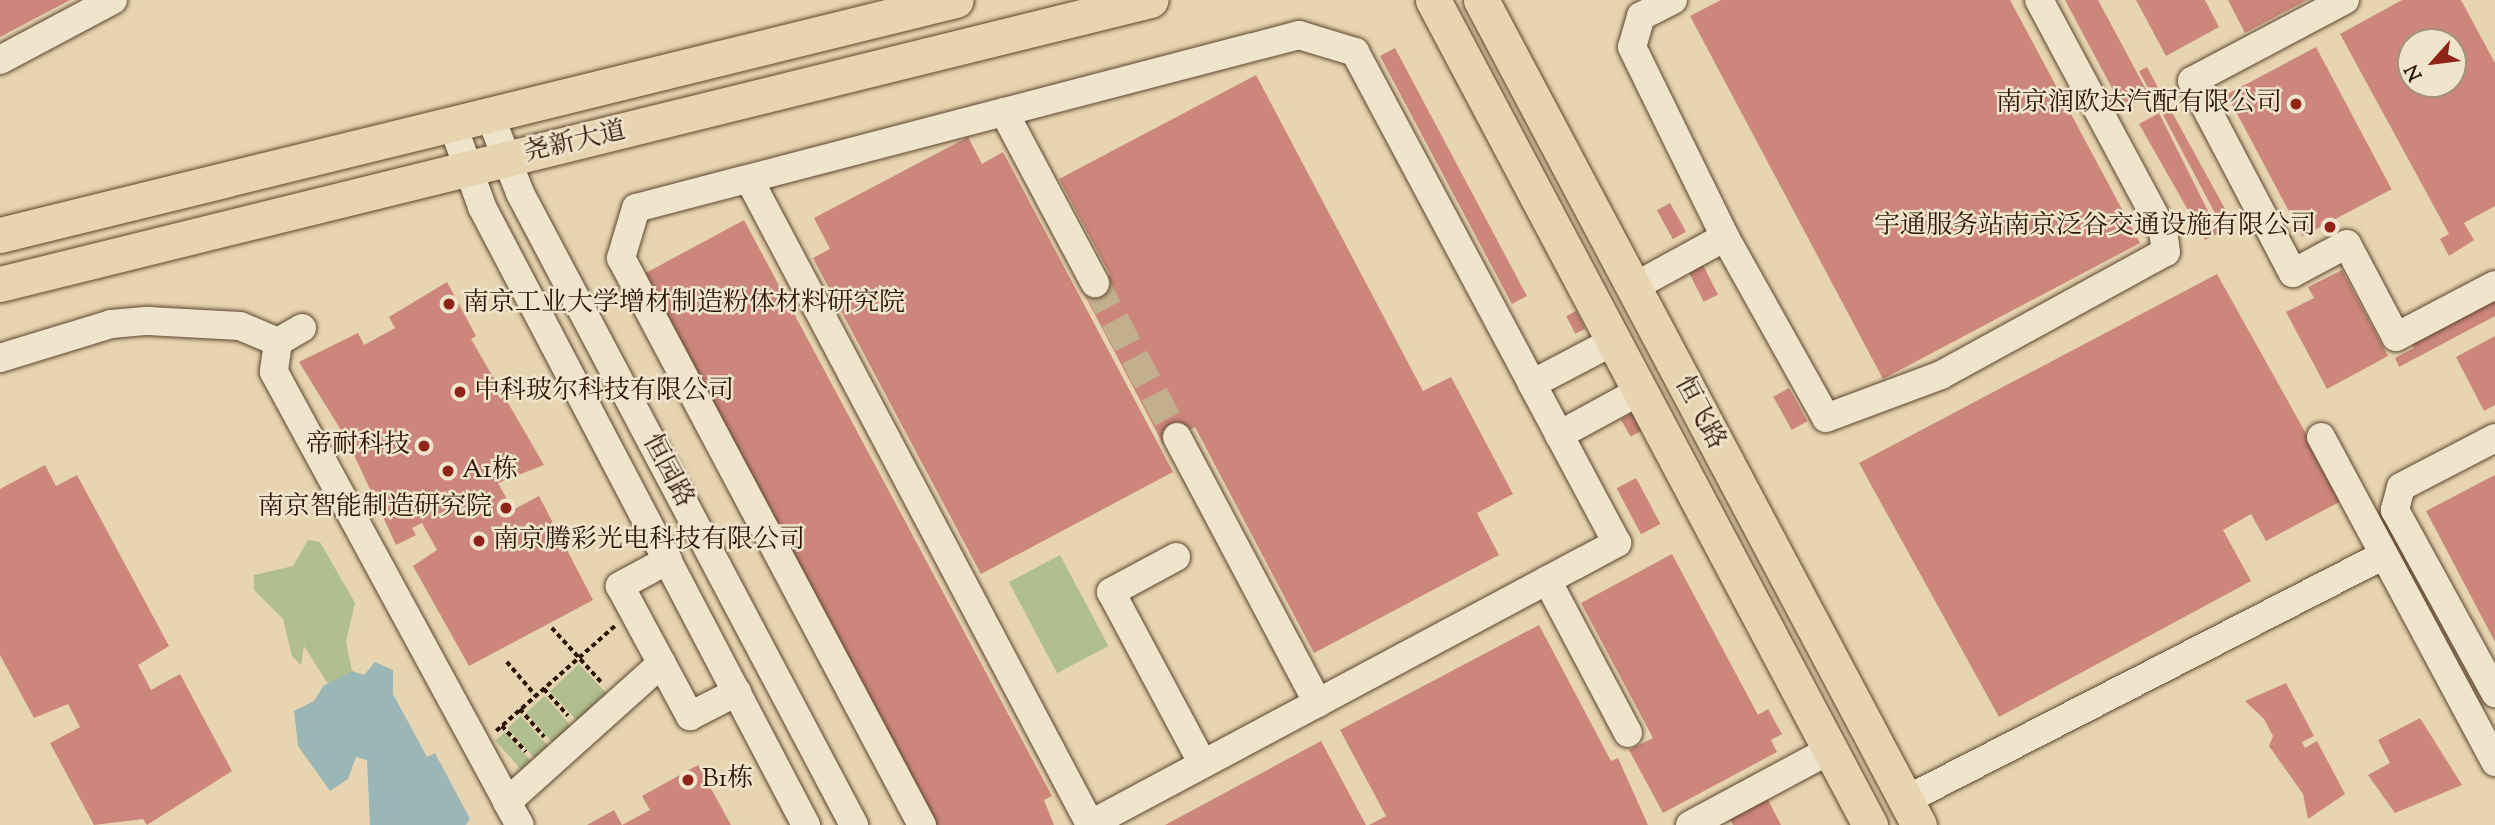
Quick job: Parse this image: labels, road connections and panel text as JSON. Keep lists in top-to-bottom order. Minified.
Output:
{"streets":{"main road":["尧新大道","恒飞路"],"street":["恒园路"]},"crossings":[["尧新大道","恒园路"]],"places":["南京润欧达汽配有限公司","宇通服务站南京泛谷交通设施有限公司","南京工业大学增材制造粉体材料研究院","中科玻尔科技有限公司","帝耐科技","A1栋","南京智能制造研究院","南京腾彩光电科技有限公司","B1栋"],"north":"bottom left"}
